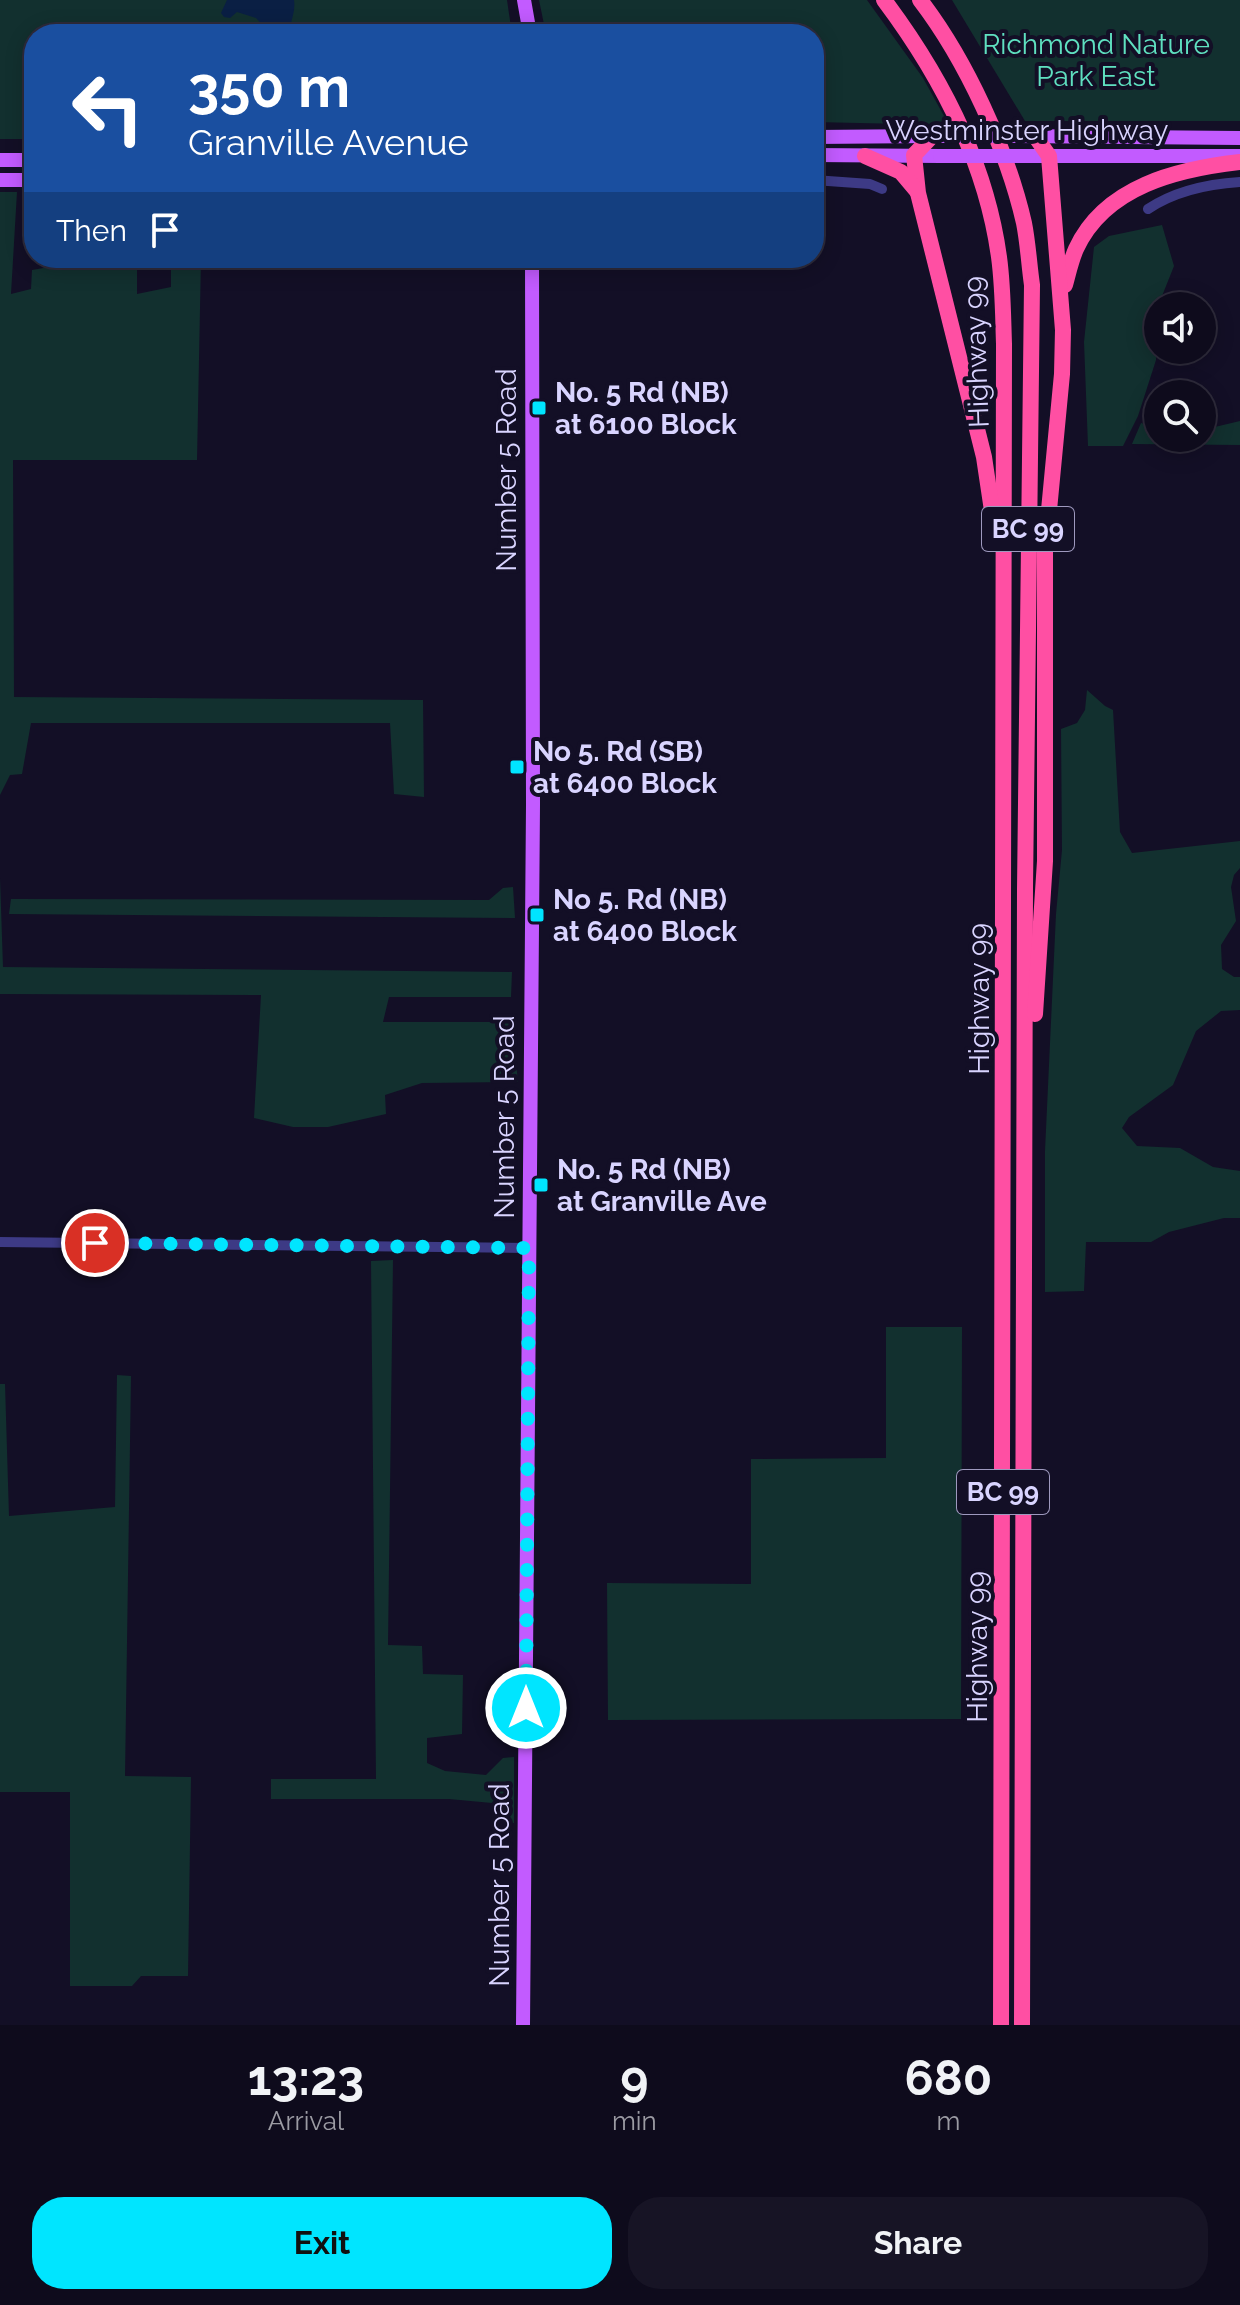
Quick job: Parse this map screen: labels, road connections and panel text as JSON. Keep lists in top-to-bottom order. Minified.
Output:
{"streets":{"highway":["Highway 99","BC 99"],"main road":["Westminster Highway","Number 5 Road"]},"parks":["Richmond Nature Park East"],"places":{"transit":["No. 5 Rd (NB) at 6100 Block","No 5. Rd (SB) at 6400 Block","No 5. Rd (NB) at 6400 Block","No. 5 Rd (NB) at Granville Ave"]},"page":{"turn":["350 m","Granville Avenue"],"then":"Then","eta":["13:23","Arrival","9","min","680","m"],"buttons":["Exit","Share"]}}
